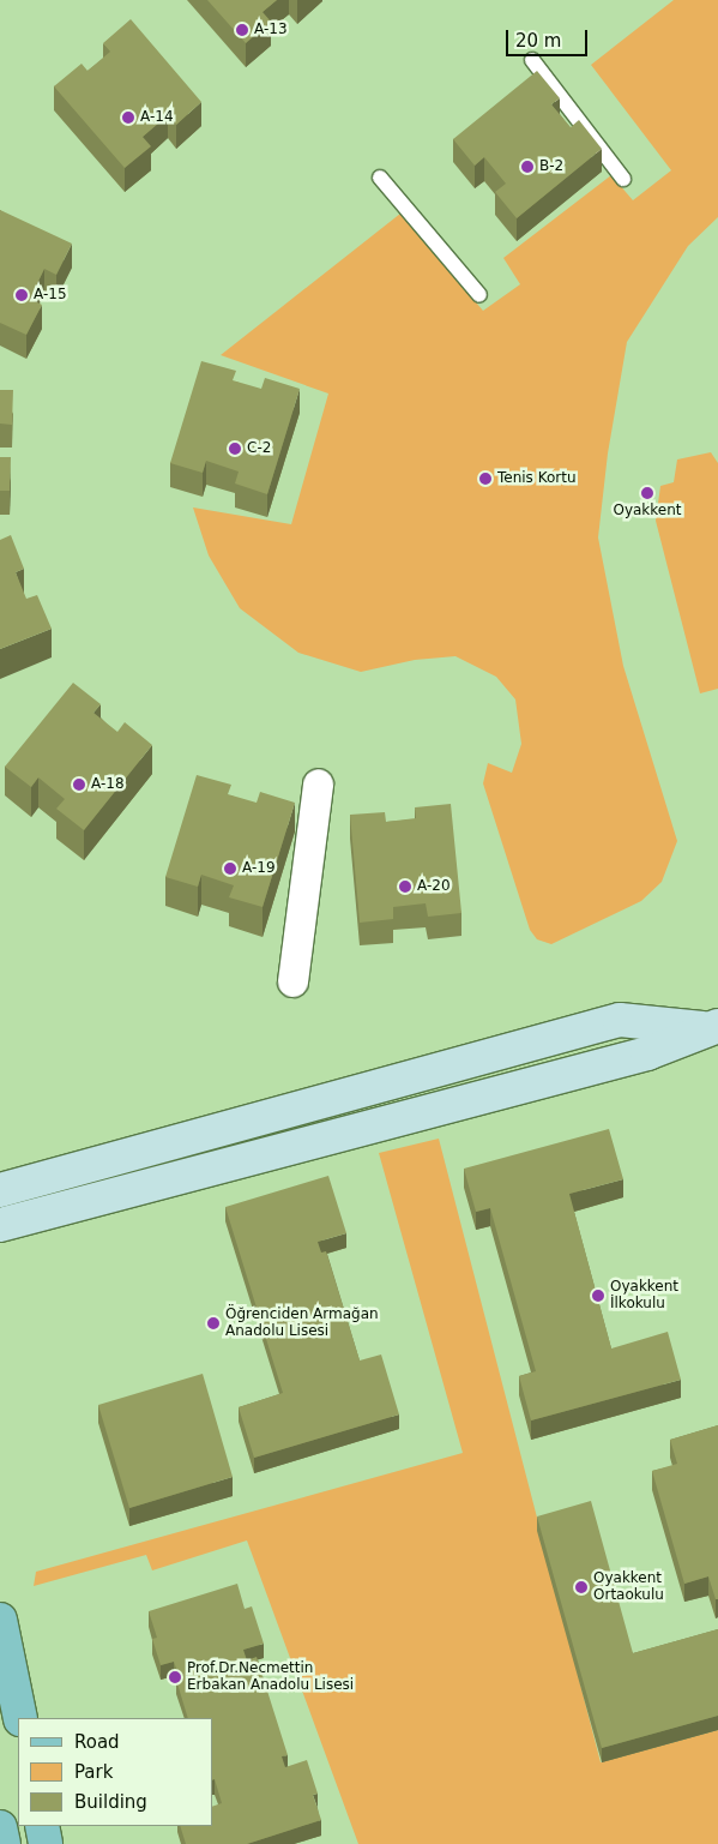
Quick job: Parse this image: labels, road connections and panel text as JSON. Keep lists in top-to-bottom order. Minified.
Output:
{"places":["A-13","A-14","B-2","A-15","C-2","Tenis Kortu","Oyakkent","A-18","A-19","A-20","Oyakkent İlkokulu","Öğrenciden Armağan Anadolu Lisesi","Oyakkent Ortaokulu","Prof.Dr.Necmettin Erbakan Anadolu Lisesi"],"legend":["Road","Park","Building"],"scale_bar":"20 m"}
